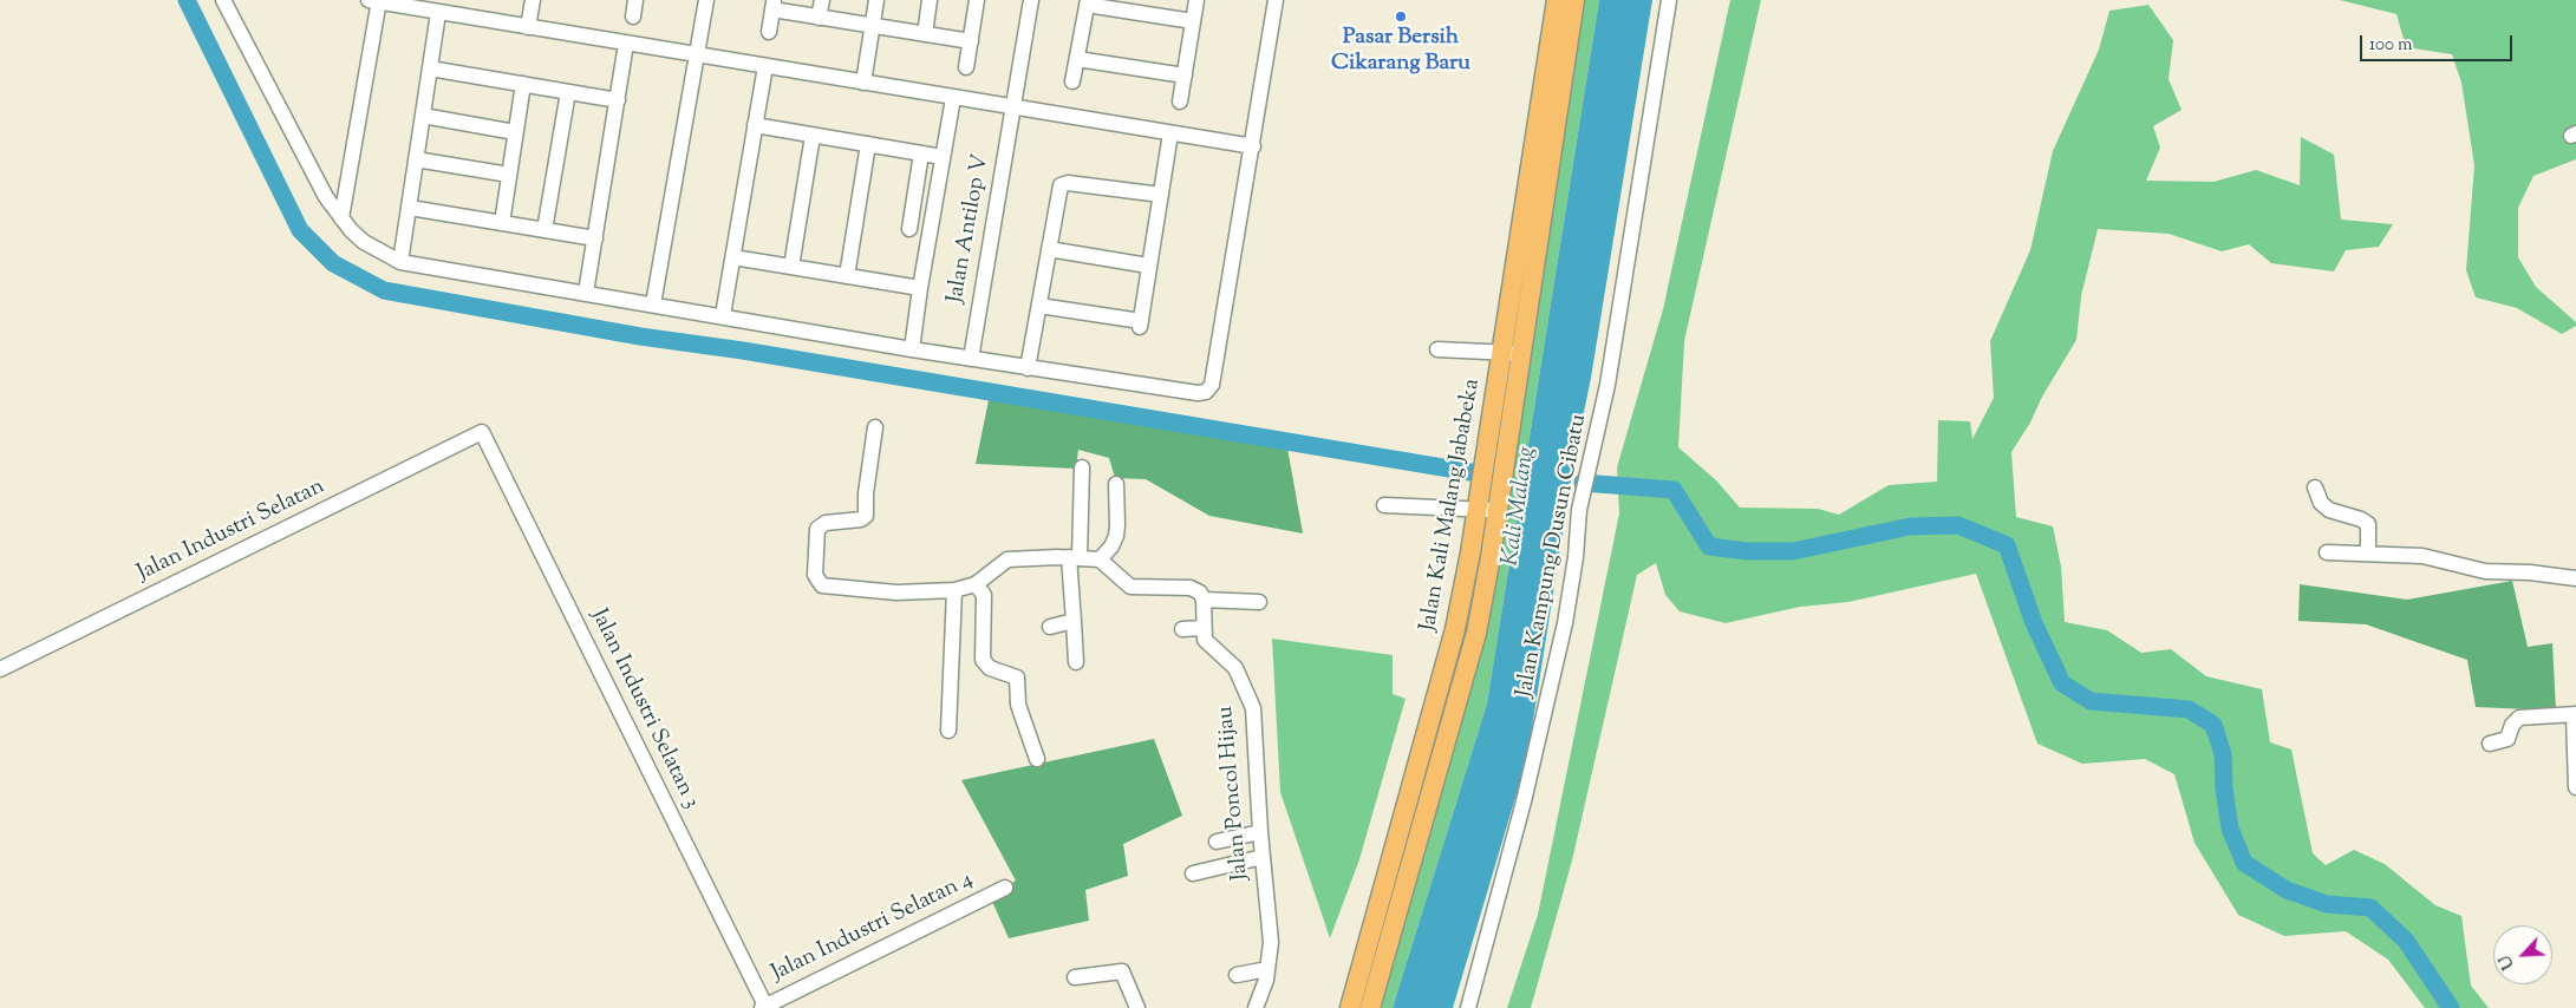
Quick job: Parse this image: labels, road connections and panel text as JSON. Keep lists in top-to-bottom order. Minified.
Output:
{"streets":{"main road":["Jalan Kali Malang Jababeka"],"street":["Jalan Antilop V","Jalan Industri Selatan","Jalan Kampung Dusun Cibatu","Jalan Industri Selatan 3","Jalan Poncol Hijau","Jalan Industri Selatan 4"]},"crossings":[["Jalan Industri Selatan","Jalan Industri Selatan 3"],["Jalan Industri Selatan 3","Jalan Industri Selatan 4"]],"water":["Kali Malang"],"places":["Pasar Bersih Cikarang Baru"],"scale_bar":"100 m","north":"bottom left"}
